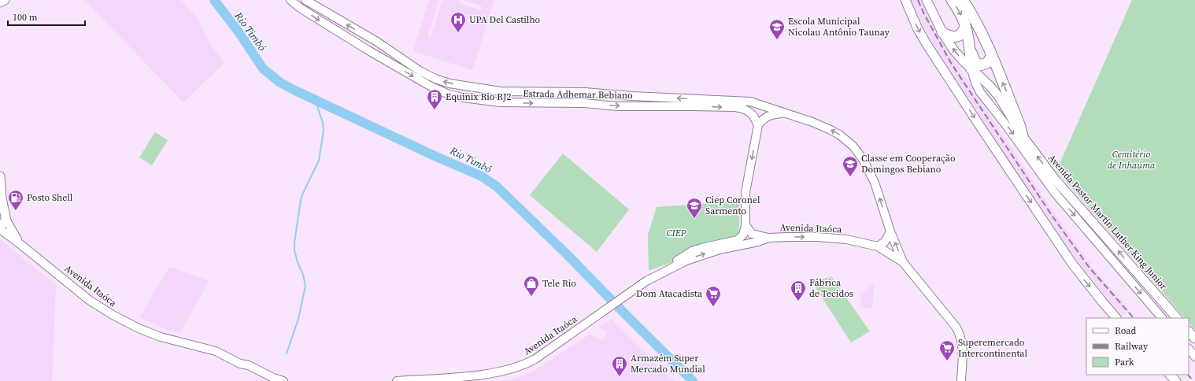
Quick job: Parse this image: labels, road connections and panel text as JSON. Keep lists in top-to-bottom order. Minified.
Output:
{"streets":{"main road":["Estrada Adhemar Bebiano","Avenida Pastor Martin Luther King Junior","Avenida Itaóca"]},"crossings":[["Estrada Adhemar Bebiano","Avenida Itaóca"]],"water":["Rio Timbó"],"parks":["Cemitério de Inhaúma","CIEP"],"places":{"hospital":["UPA Del Castilho"],"school or university":["Escola Municipal Nicolau Antônio Taunay","Classe em Cooperação Domingos Bebiano","Ciep Coronel Sarmento"],"building":["Equinix Rio RJ2","Fábrica de Tecidos","Armazém Super Mercado Mundial"],"fuel station":["Posto Shell"],"shop":["Tele Rio"],"supermarket":["Dom Atacadista","Superemercado Intercontinental"]},"legend":["Road","Railway","Park"],"scale_bar":"100 m"}
